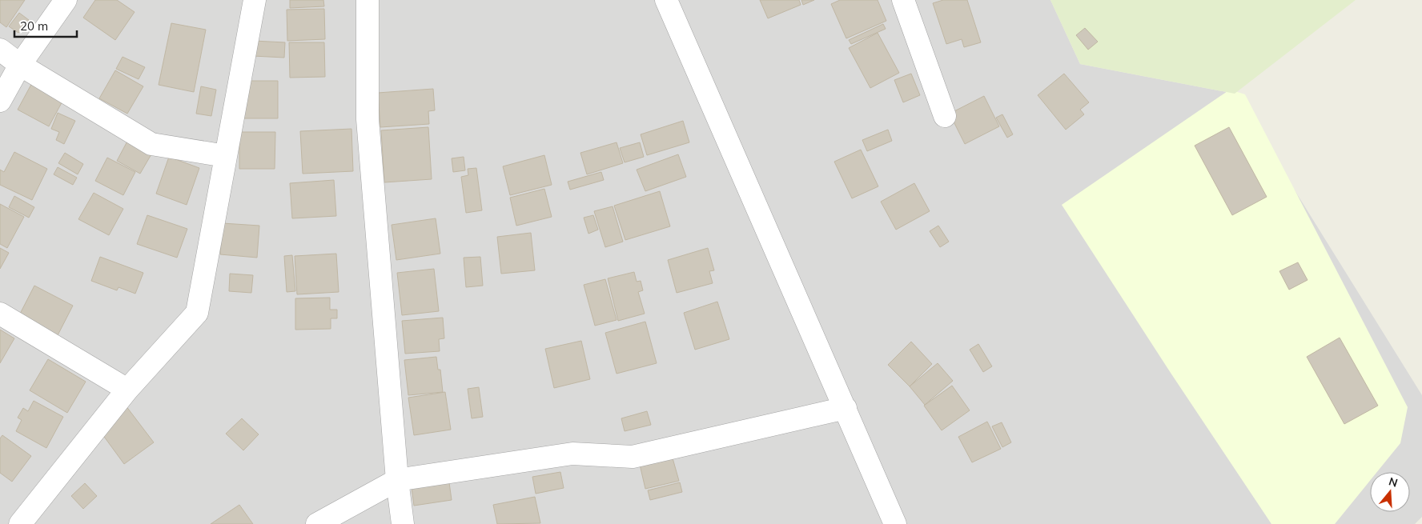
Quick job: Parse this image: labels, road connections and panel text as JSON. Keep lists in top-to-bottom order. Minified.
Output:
{"scale_bar":"20 m","north":"top"}
